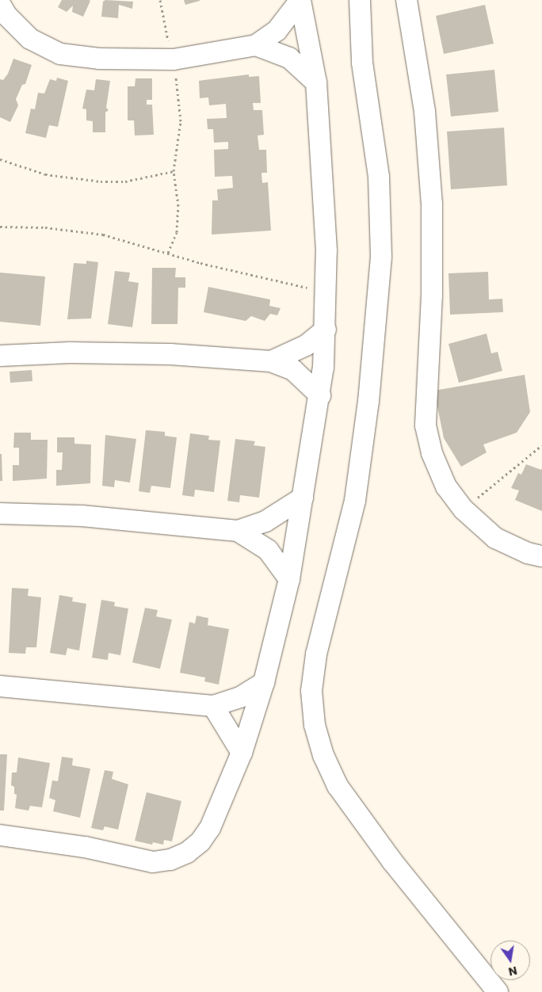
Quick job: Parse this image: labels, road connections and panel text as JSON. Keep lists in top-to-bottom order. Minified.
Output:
{"north":"bottom"}
